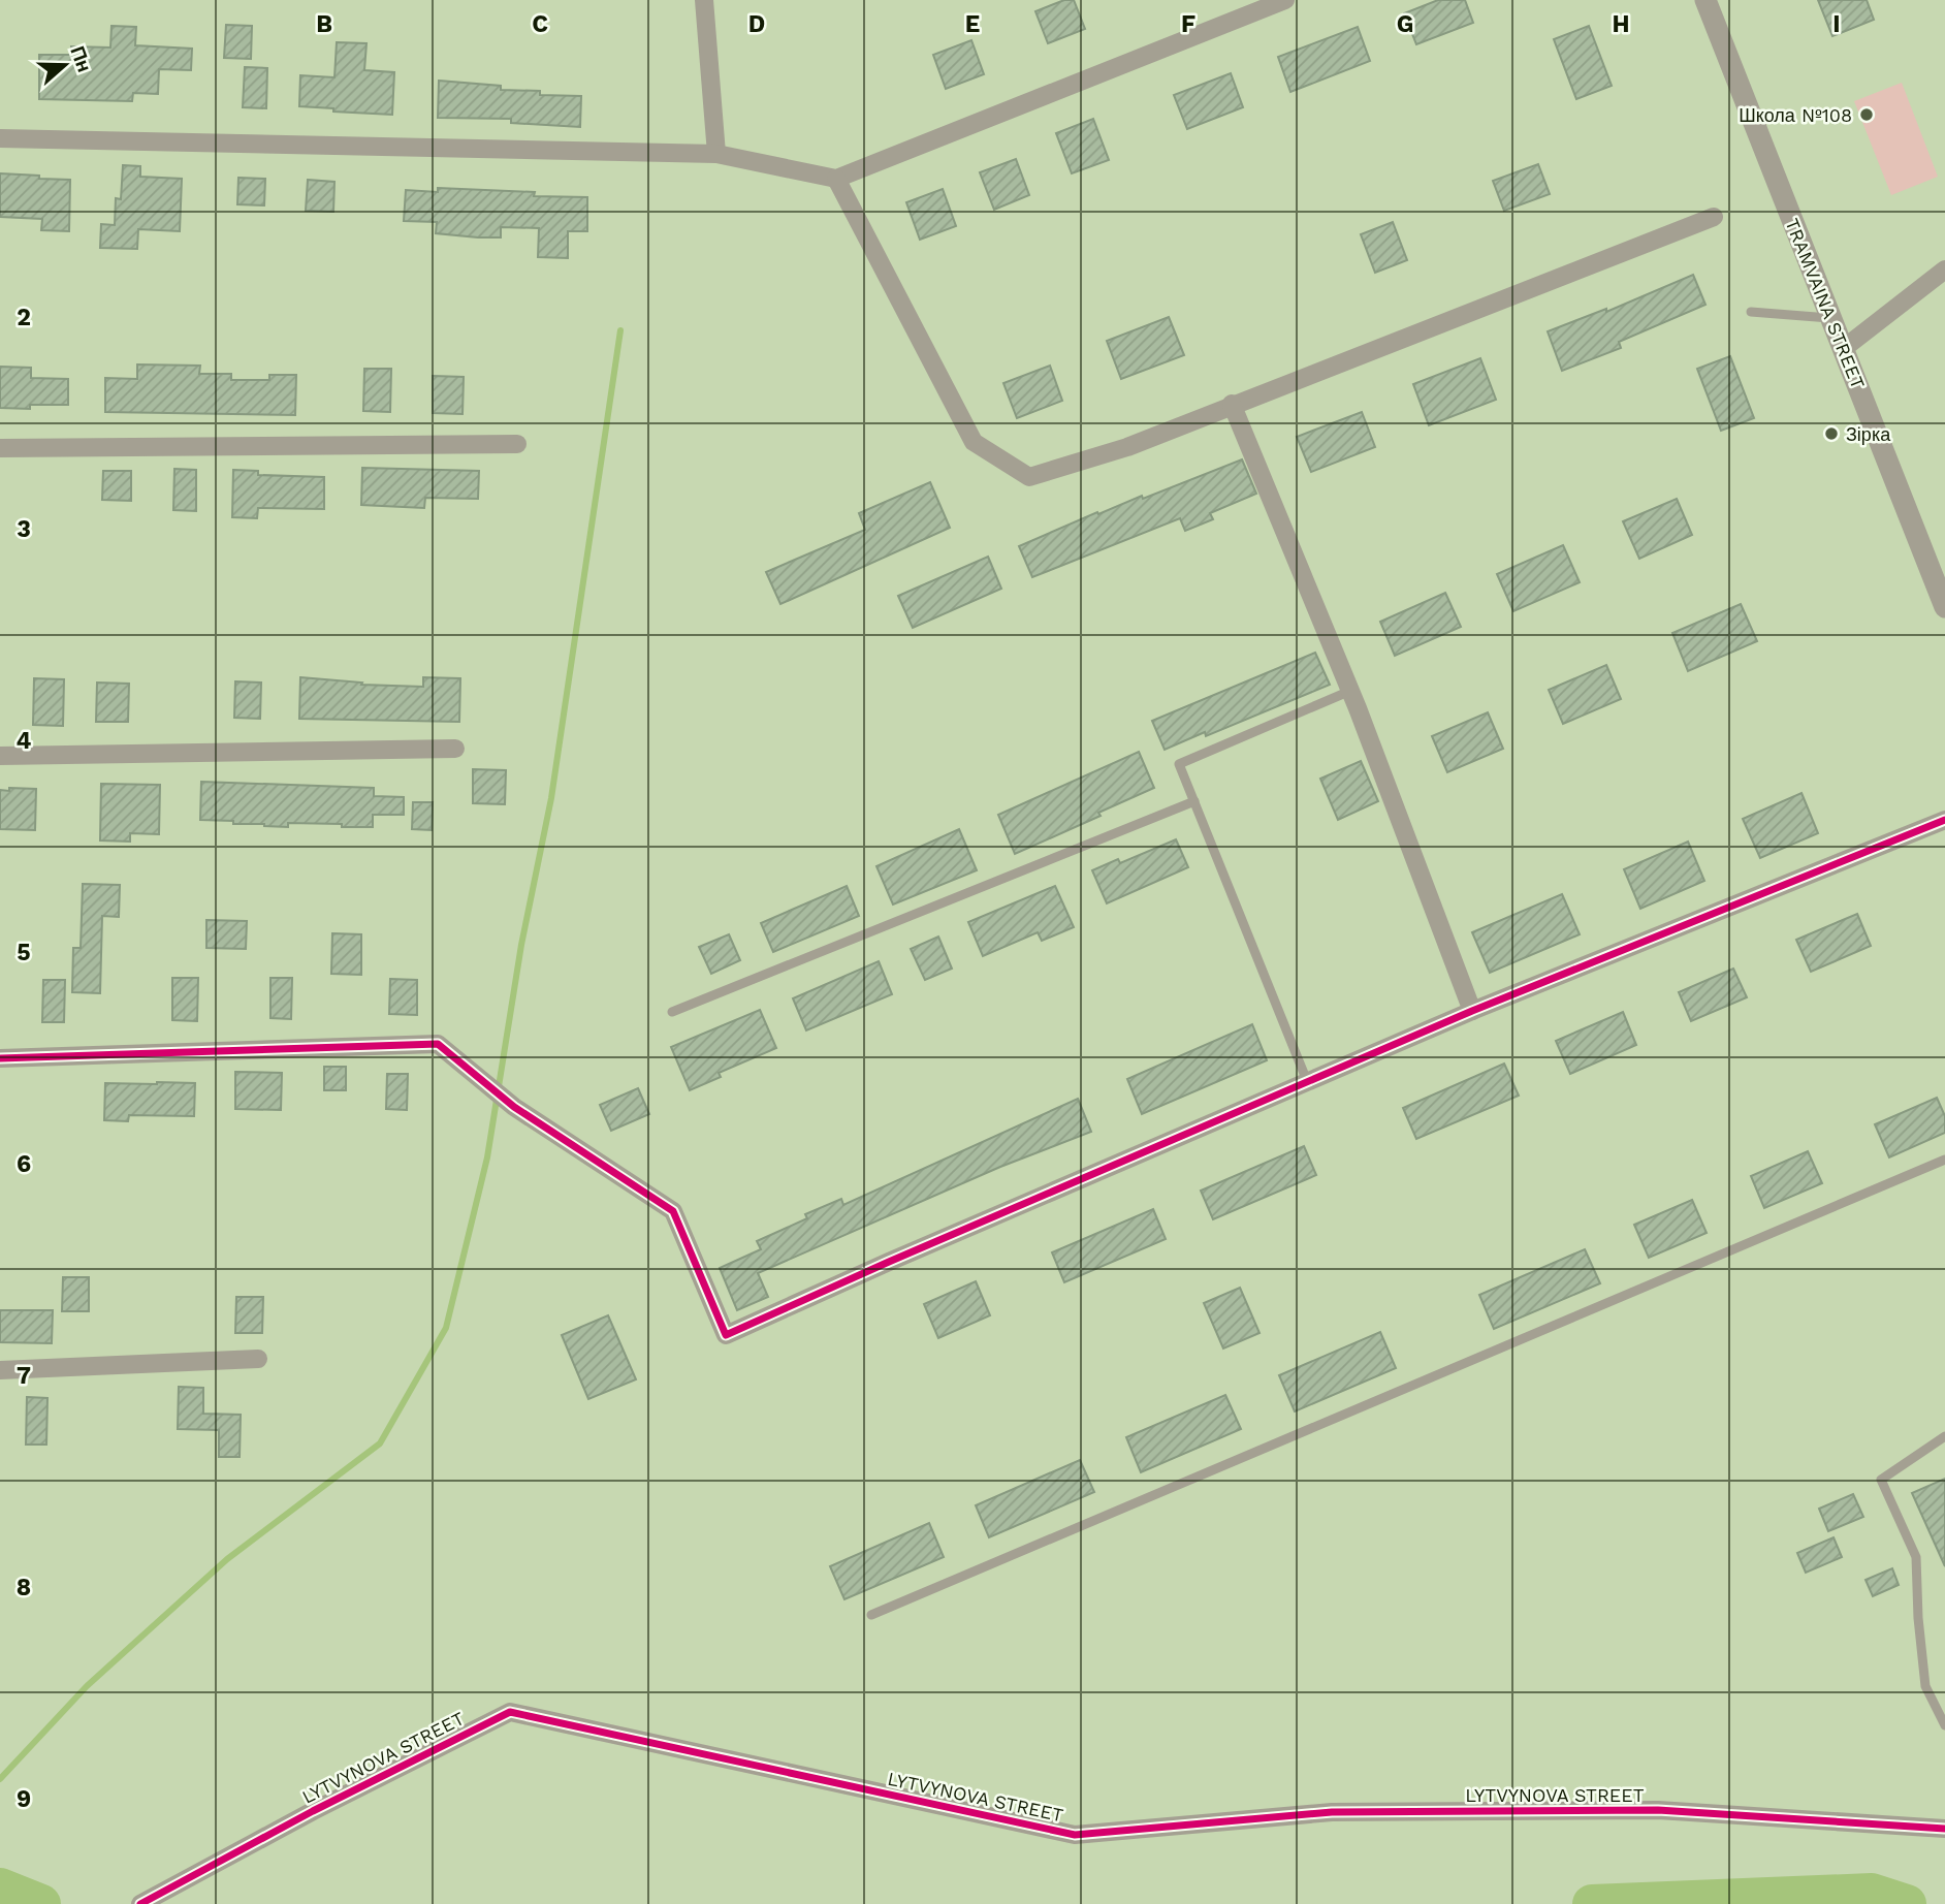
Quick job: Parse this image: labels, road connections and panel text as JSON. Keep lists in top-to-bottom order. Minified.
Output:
{"streets":{"street":["TRAMVAINA STREET","LYTVYNOVA STREET"]},"places":["Школа №108","Зірка"],"north":"right","grid":{"columns":["B","C","D","E","F","G","H","I"],"rows":["2","3","4","5","6","7","8","9"]}}
